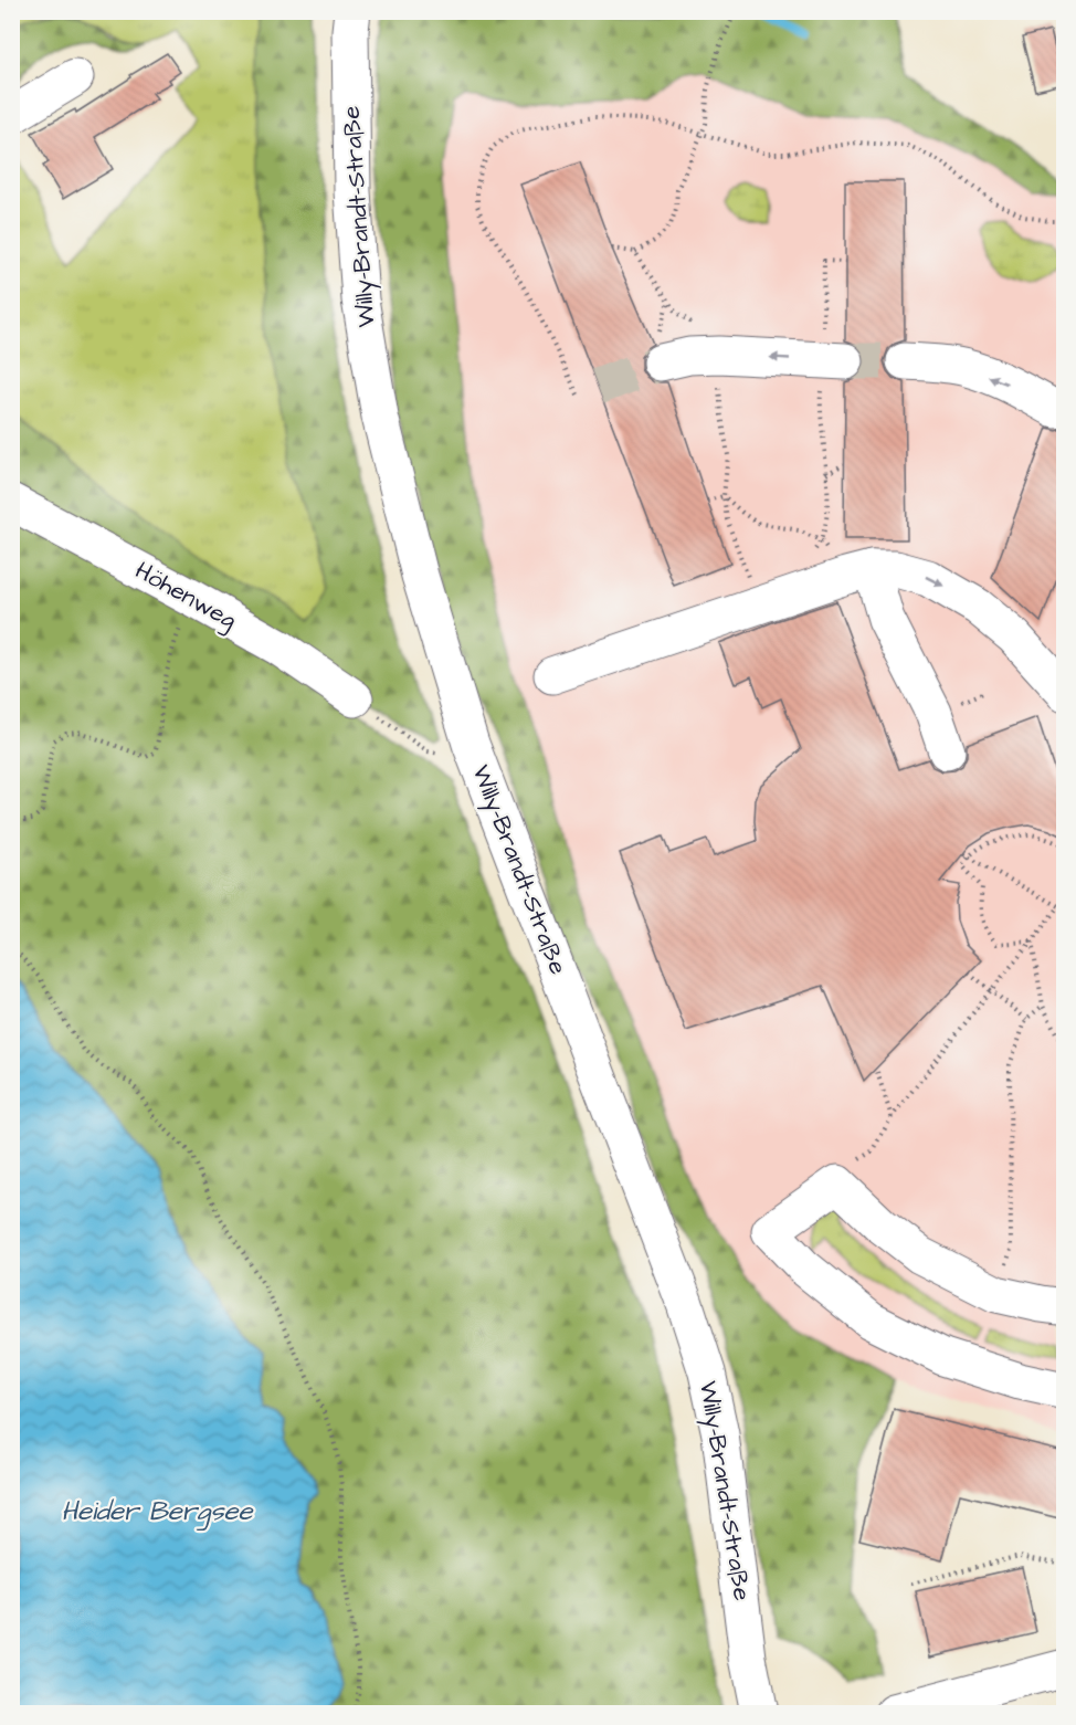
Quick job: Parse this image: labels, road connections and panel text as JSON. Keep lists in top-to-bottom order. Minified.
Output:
{"streets":{"street":["Willy-Brandt-Straße","Höhenweg"]},"water":["Heider Bergsee"]}
